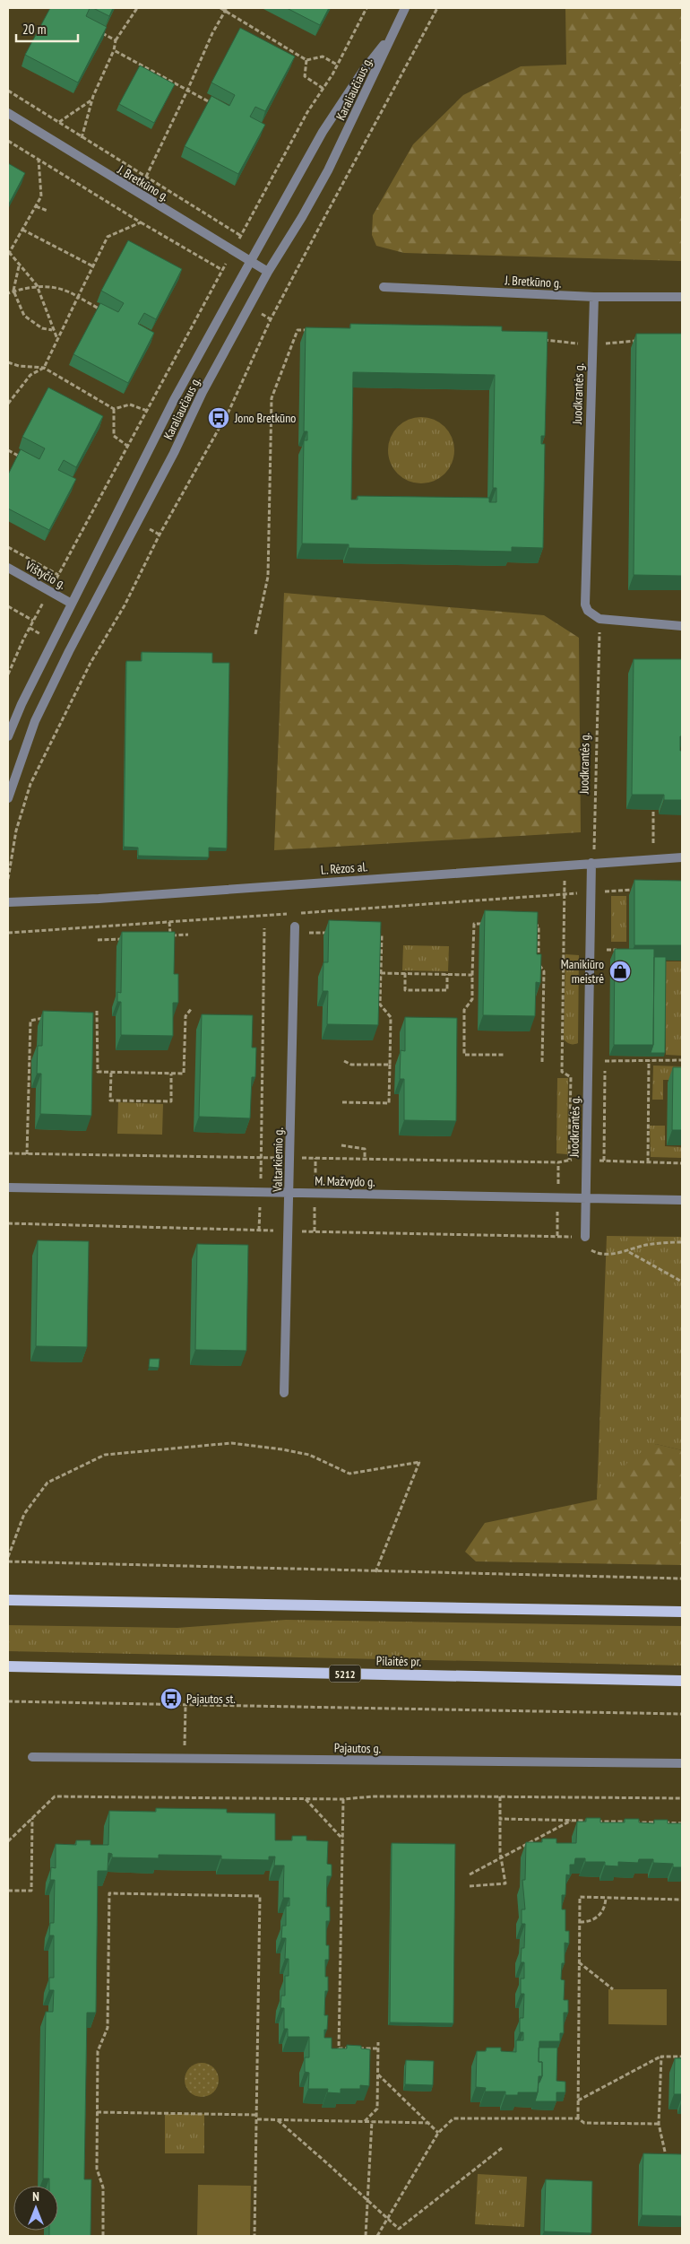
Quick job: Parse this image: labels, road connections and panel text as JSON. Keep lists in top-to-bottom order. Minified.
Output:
{"streets":{"main road":["Pilaitės pr.","5212"],"street":["Karaliaučiaus g.","J. Bretkūno g.","Juodkrantės g.","Vištyčio g.","L. Rėzos al.","Valtarkiemio g.","M. Mažvydo g.","Pajautos g."]},"crossings":[["Karaliaučiaus g.","J. Bretkūno g."],["Karaliaučiaus g.","Vištyčio g."],["J. Bretkūno g.","Juodkrantės g."],["Juodkrantės g.","L. Rėzos al."],["Juodkrantės g.","M. Mažvydo g."],["Valtarkiemio g.","M. Mažvydo g."]],"places":{"bus stop":["Jono Bretkūno","Pajautos st."],"shop":["Manikiūro meistrė"]},"scale_bar":"20 m","north":"top"}
